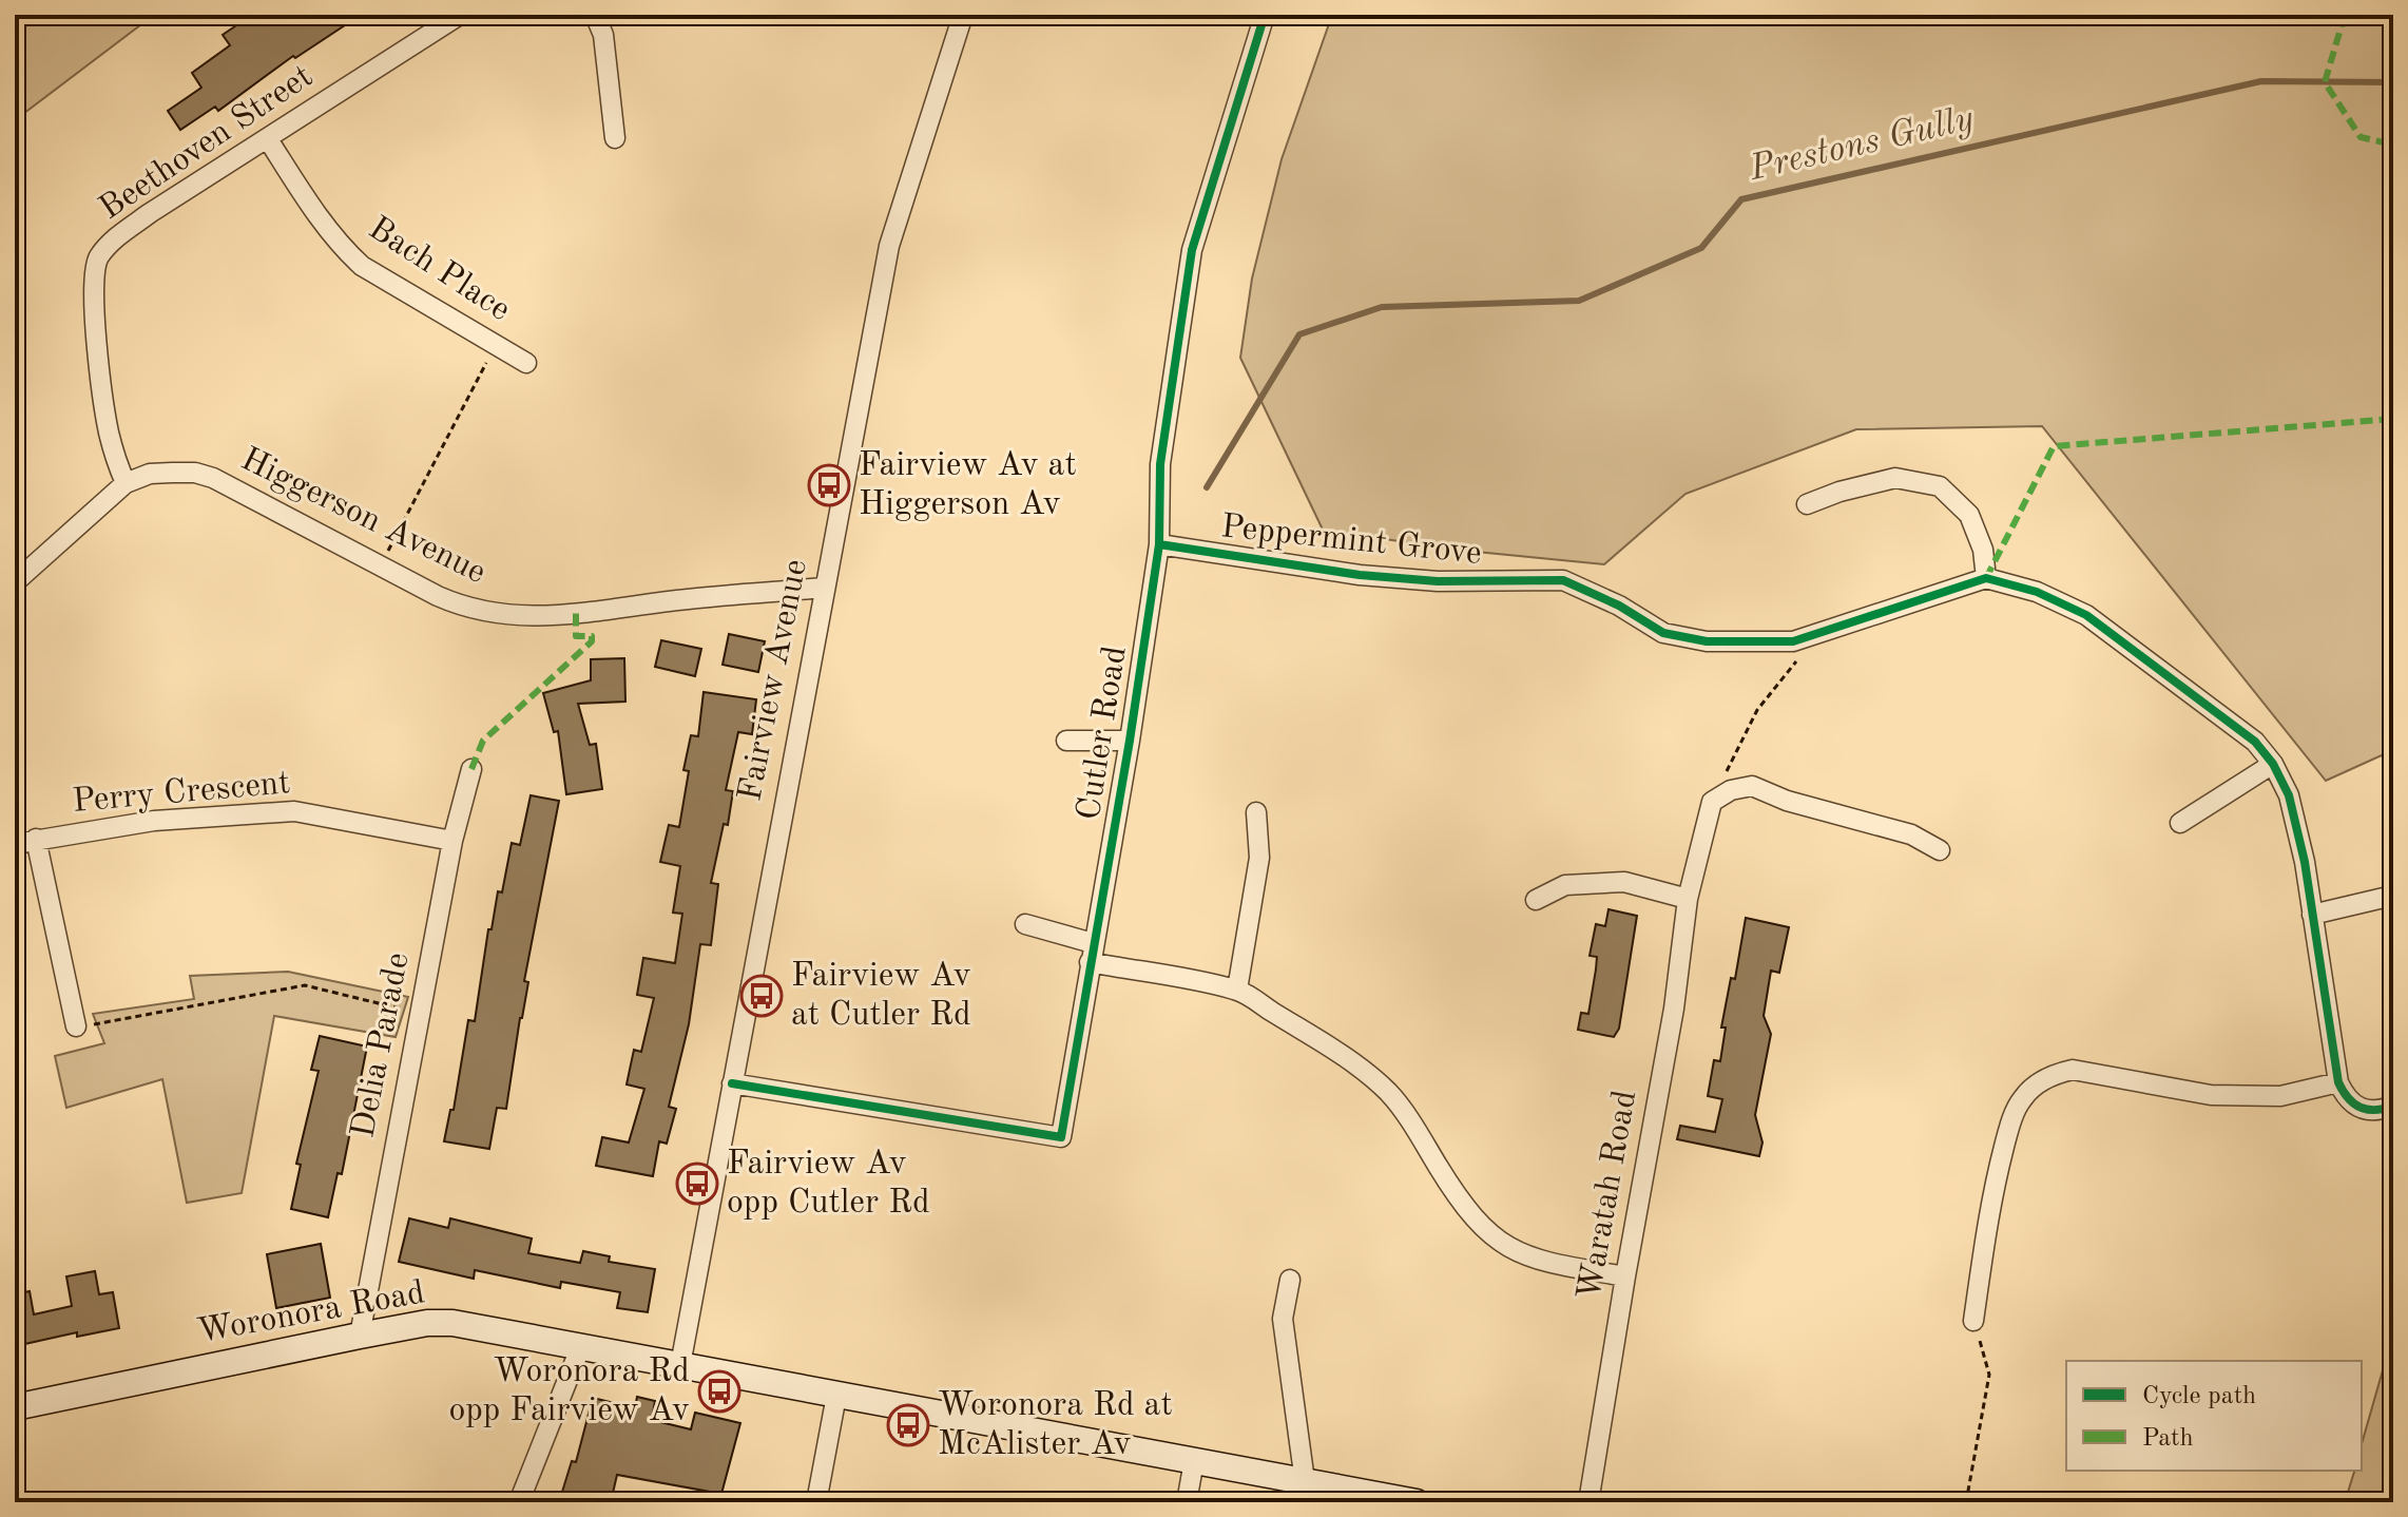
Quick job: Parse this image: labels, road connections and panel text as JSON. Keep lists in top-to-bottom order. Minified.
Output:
{"streets":{"street":["Beethoven Street","Bach Place","Higgerson Avenue","Peppermint Grove","Fairview Avenue","Cutler Road","Perry Crescent","Delia Parade","Waratah Road","Woronora Road"]},"crossings":[["Beethoven Street","Bach Place"],["Beethoven Street","Higgerson Avenue"],["Higgerson Avenue","Fairview Avenue"],["Peppermint Grove","Cutler Road"],["Fairview Avenue","Cutler Road"],["Fairview Avenue","Woronora Road"],["Perry Crescent","Delia Parade"],["Delia Parade","Woronora Road"]],"water":["Prestons Gully"],"places":{"bus stop":["Fairview Av at Higgerson Av","Fairview Av at Cutler Rd","Fairview Av opp Cutler Rd","Woronora Rd opp Fairview Av","Woronora Rd at McAlister Av"]},"legend":["Cycle path","Path"]}
